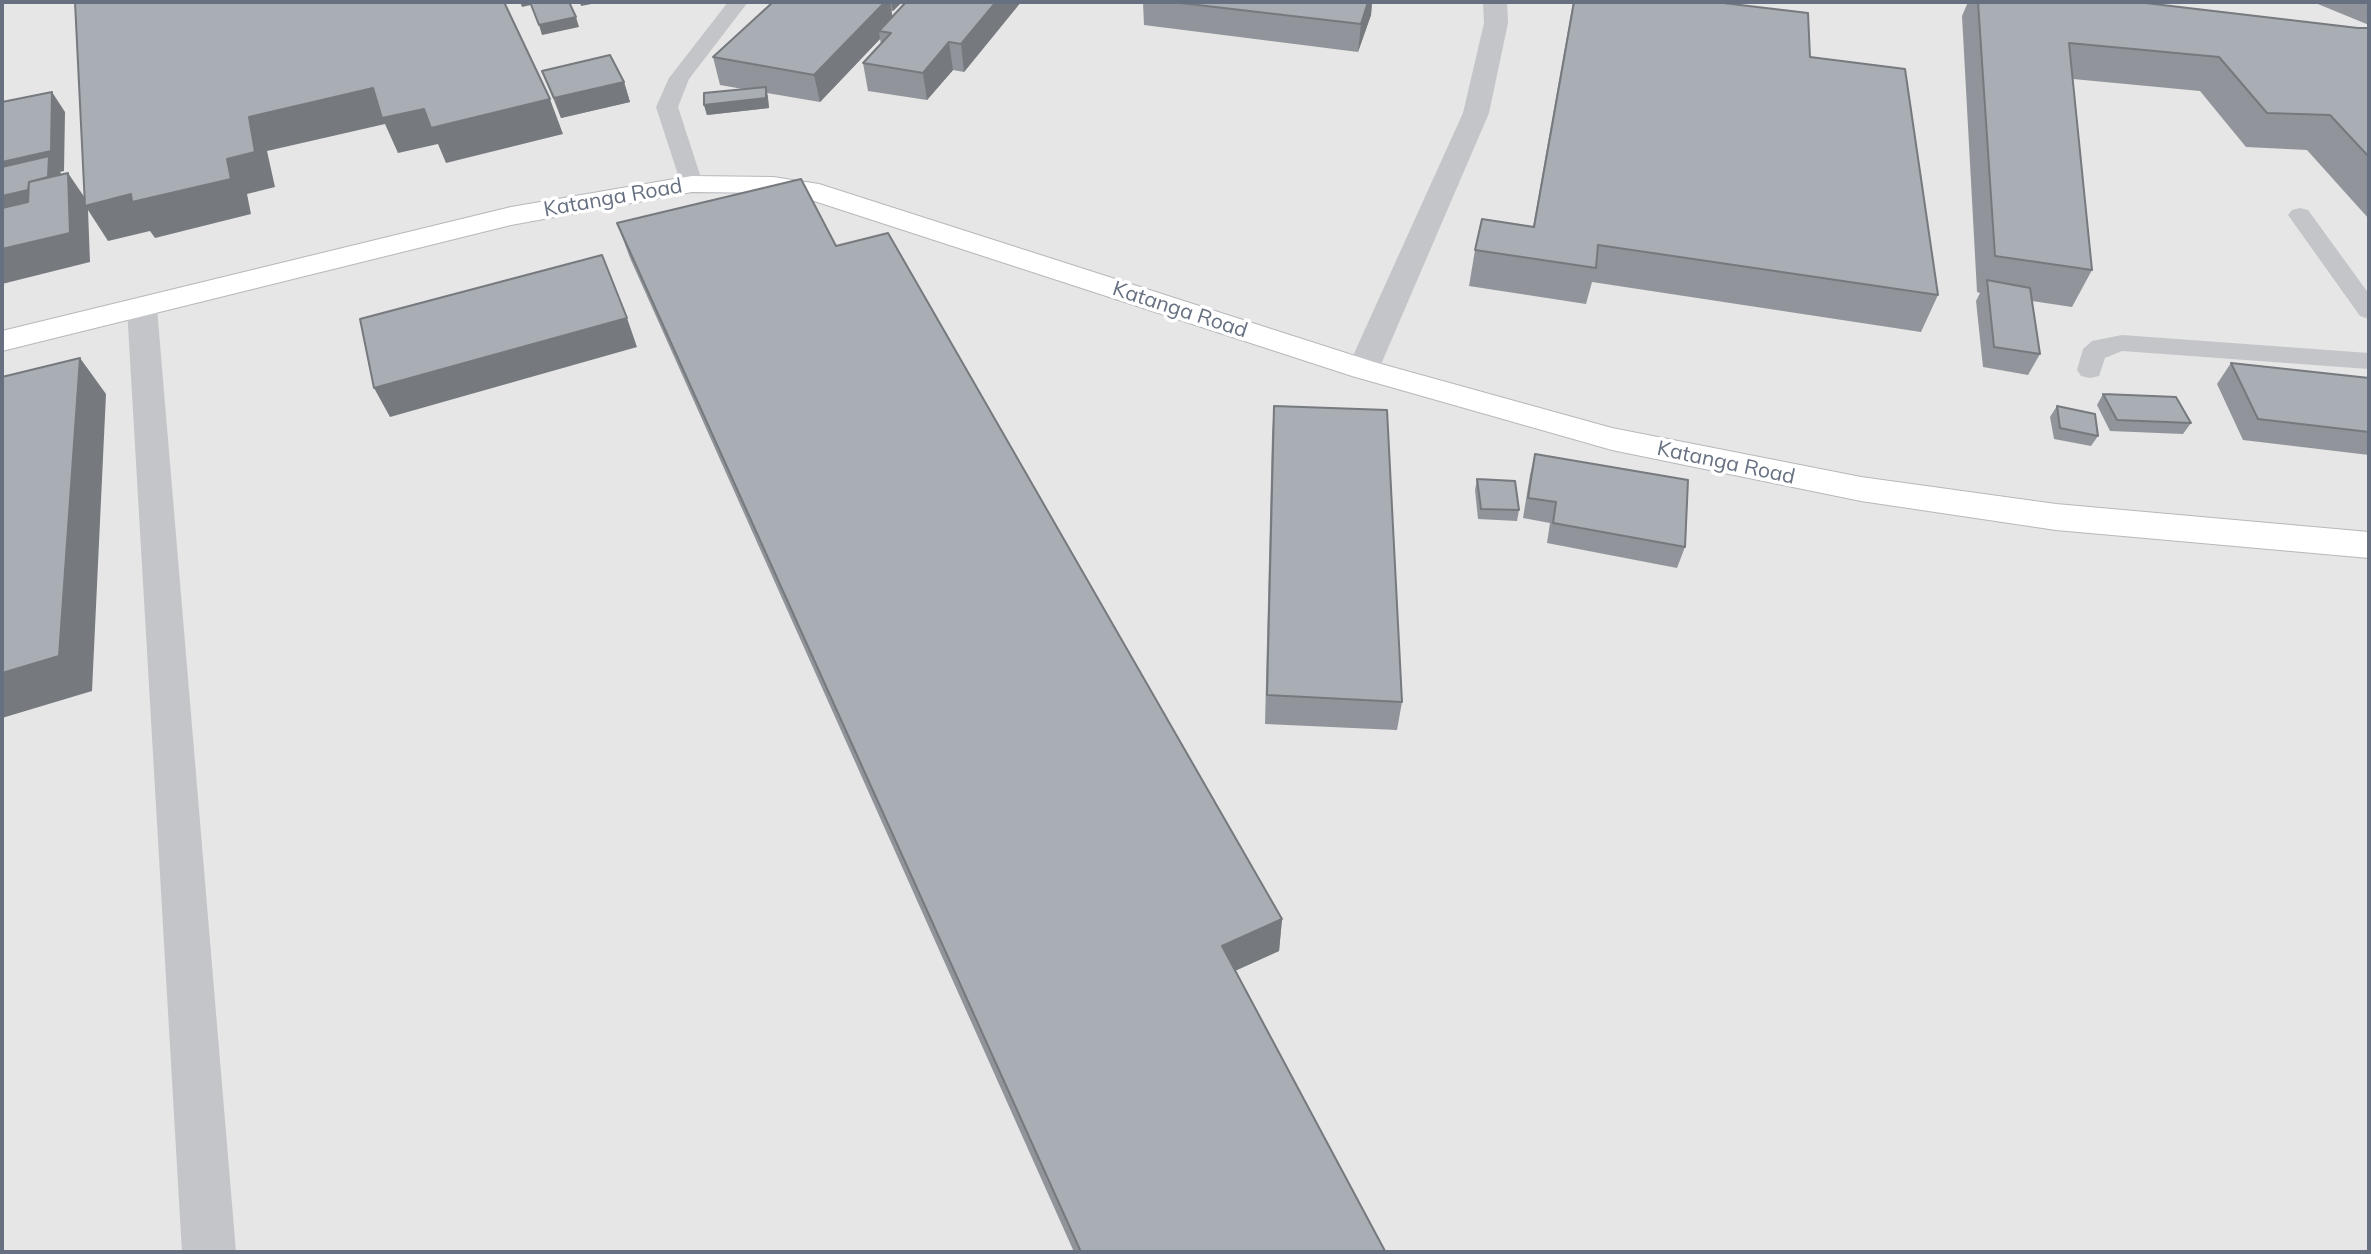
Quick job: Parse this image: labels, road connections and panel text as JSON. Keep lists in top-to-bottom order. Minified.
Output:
{"streets":{"street":["Katanga Road"]}}
